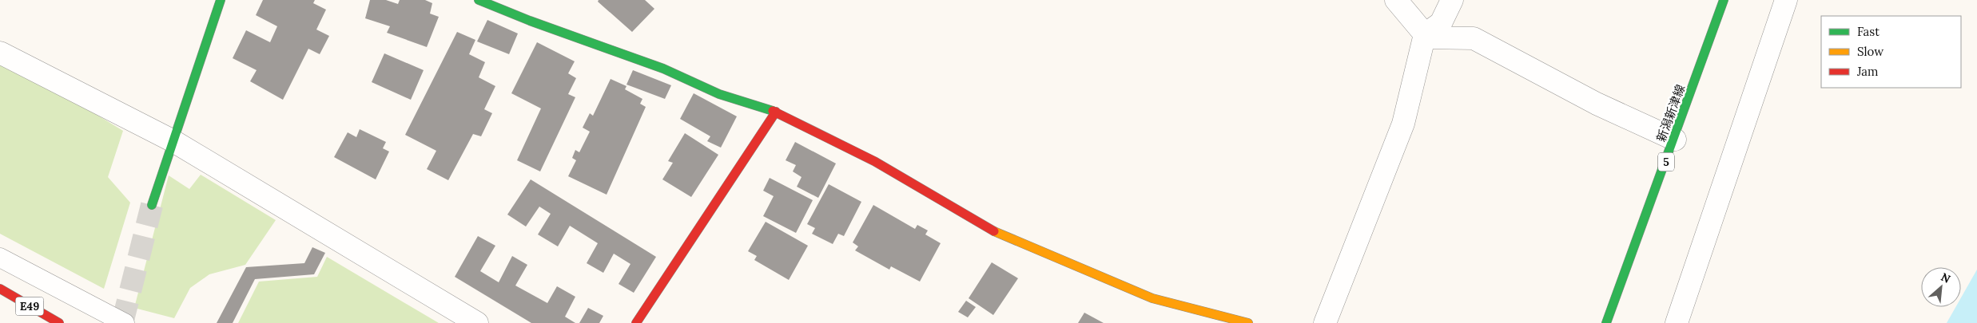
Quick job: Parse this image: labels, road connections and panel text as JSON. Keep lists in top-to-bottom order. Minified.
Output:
{"streets":{"main road":["新潟新津線","5","E49"]},"legend":["Fast","Slow","Jam"],"north":"top right"}
